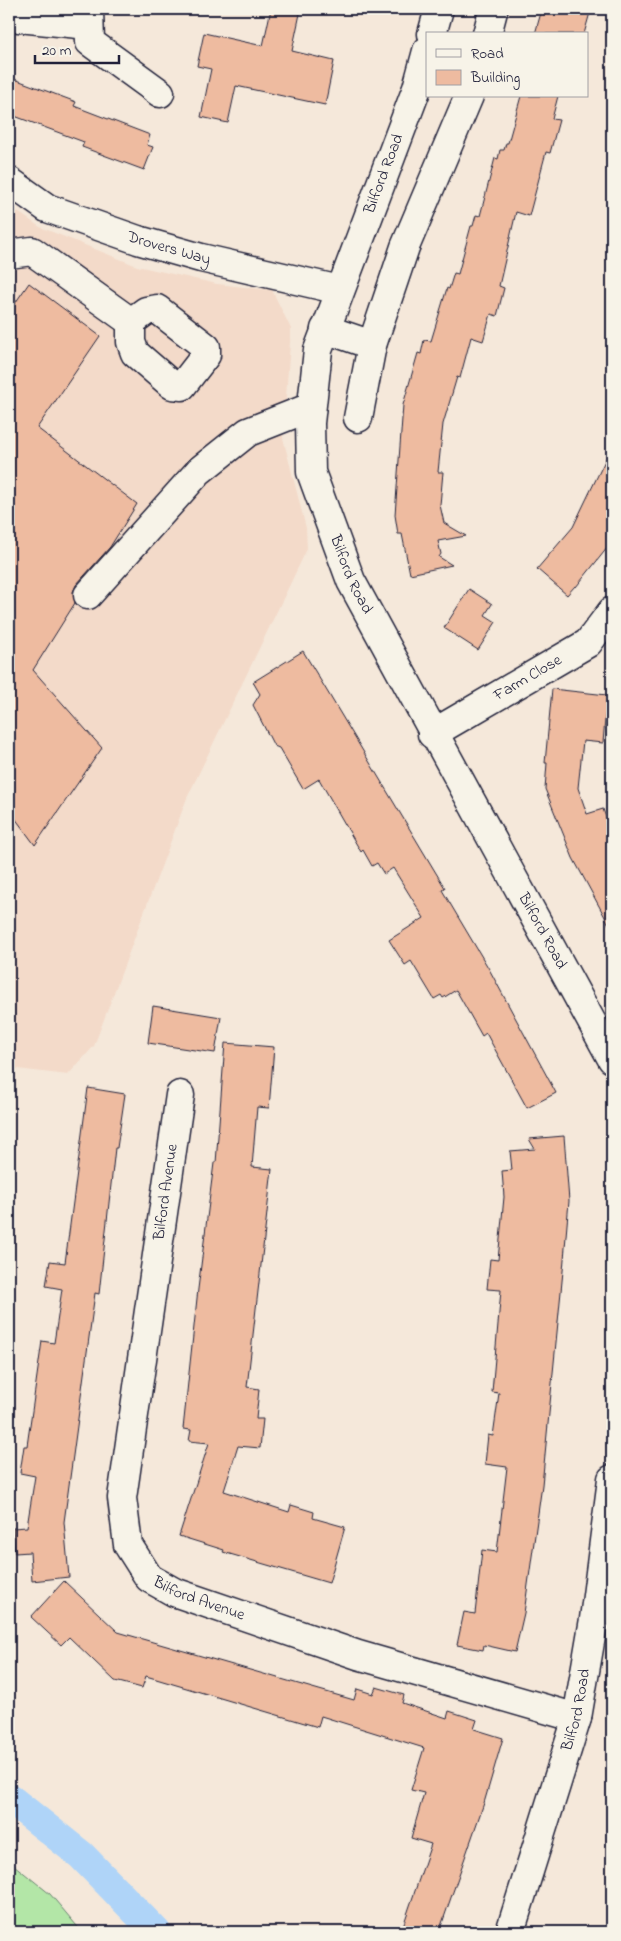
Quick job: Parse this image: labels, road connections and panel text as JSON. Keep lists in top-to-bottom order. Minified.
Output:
{"streets":{"street":["Bilford Road","Drovers Way","Farm Close","Bilford Avenue"]},"crossings":[["Bilford Road","Drovers Way"],["Bilford Road","Farm Close"],["Bilford Road","Bilford Avenue"]],"legend":["Road","Building"],"scale_bar":"20 m"}
